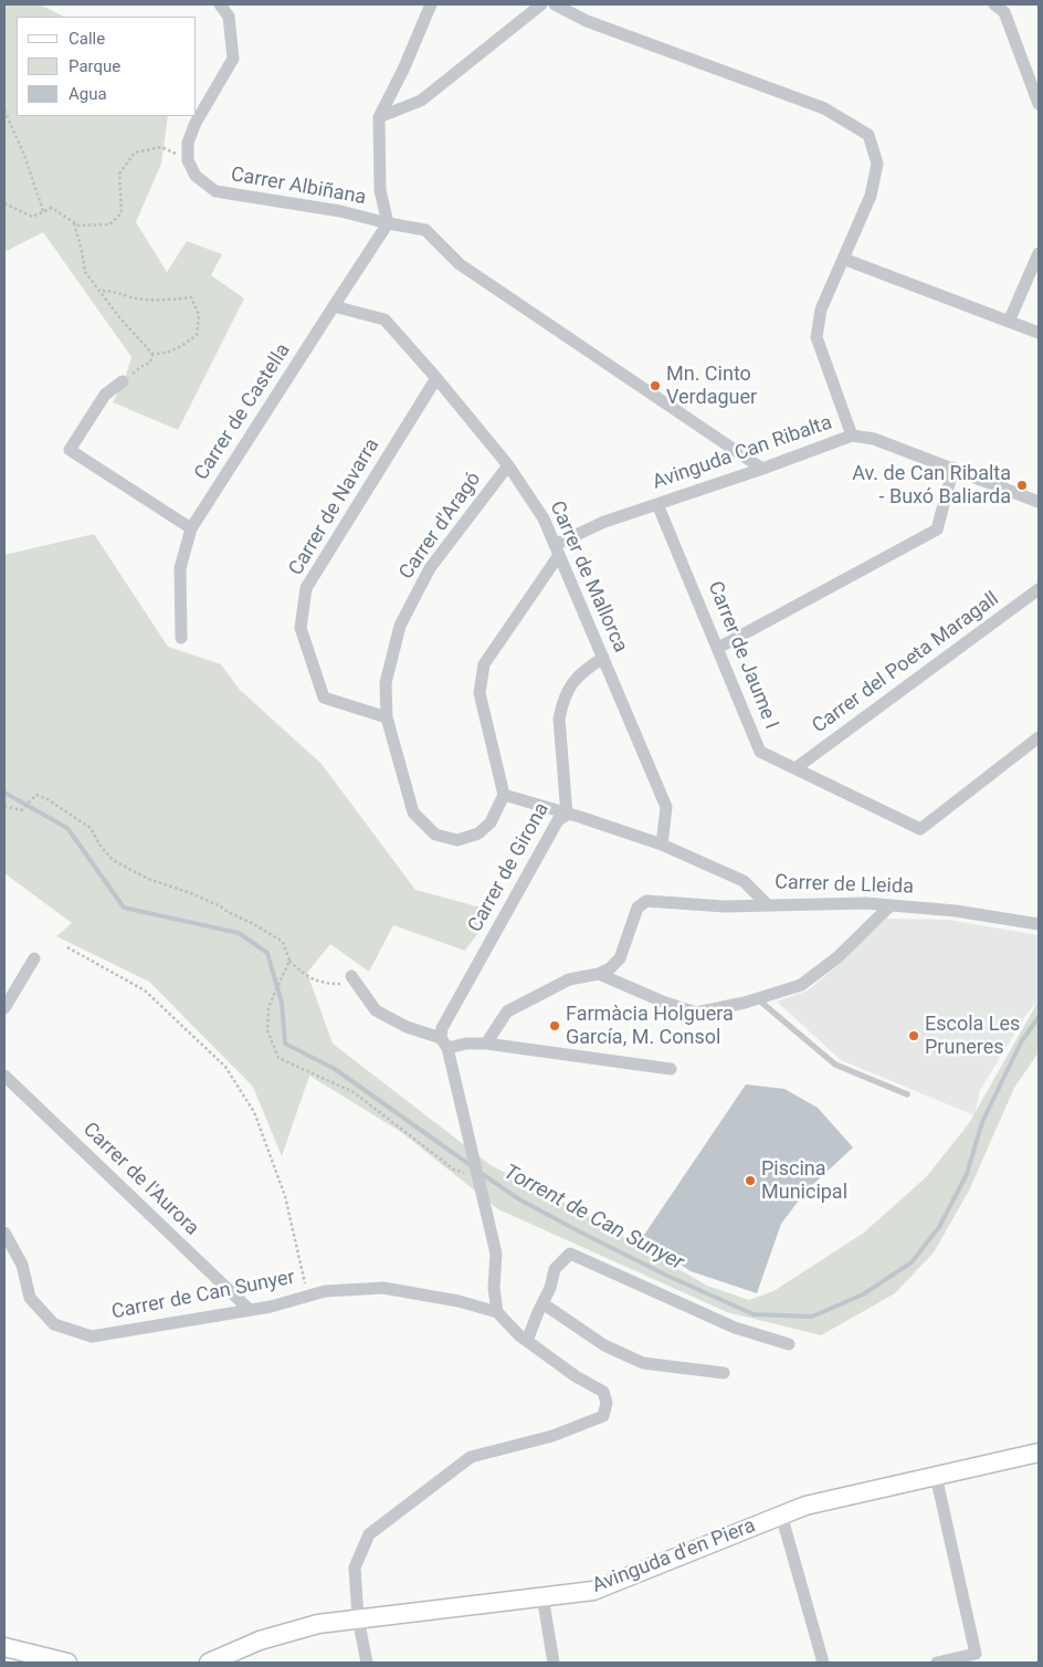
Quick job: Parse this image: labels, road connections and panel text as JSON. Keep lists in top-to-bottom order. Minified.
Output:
{"streets":{"street":["Carrer Albiñana","Carrer de Castella","Avinguda Can Ribalta","Carrer de Navarra","Carrer d'Aragó","Carrer de Mallorca","Carrer de Jaume I","Carrer del Poeta Maragall","Carrer de Girona","Carrer de Lleida","Carrer de l'Aurora","Carrer de Can Sunyer","Avinguda d'en Piera"]},"crossings":[["Carrer Albiñana","Carrer de Castella"],["Carrer Albiñana","Avinguda Can Ribalta"],["Carrer de Castella","Carrer de Mallorca"],["Avinguda Can Ribalta","Carrer de Mallorca"],["Avinguda Can Ribalta","Carrer de Jaume I"],["Carrer de Navarra","Carrer d'Aragó"],["Carrer de Navarra","Carrer de Mallorca"],["Carrer d'Aragó","Carrer de Mallorca"],["Carrer d'Aragó","Carrer de Lleida"],["Carrer de Mallorca","Carrer de Girona"],["Carrer de Mallorca","Carrer de Lleida"],["Carrer de Jaume I","Carrer del Poeta Maragall"],["Carrer de Girona","Carrer de Lleida"],["Carrer de l'Aurora","Carrer de Can Sunyer"]],"water":["Torrent de Can Sunyer"],"places":["Mn. Cinto Verdaguer","Av. de Can Ribalta - Buxó Baliarda","Farmàcia Holguera García, M. Consol","Escola Les Pruneres","Piscina Municipal"],"legend":["Calle","Parque","Agua"]}
